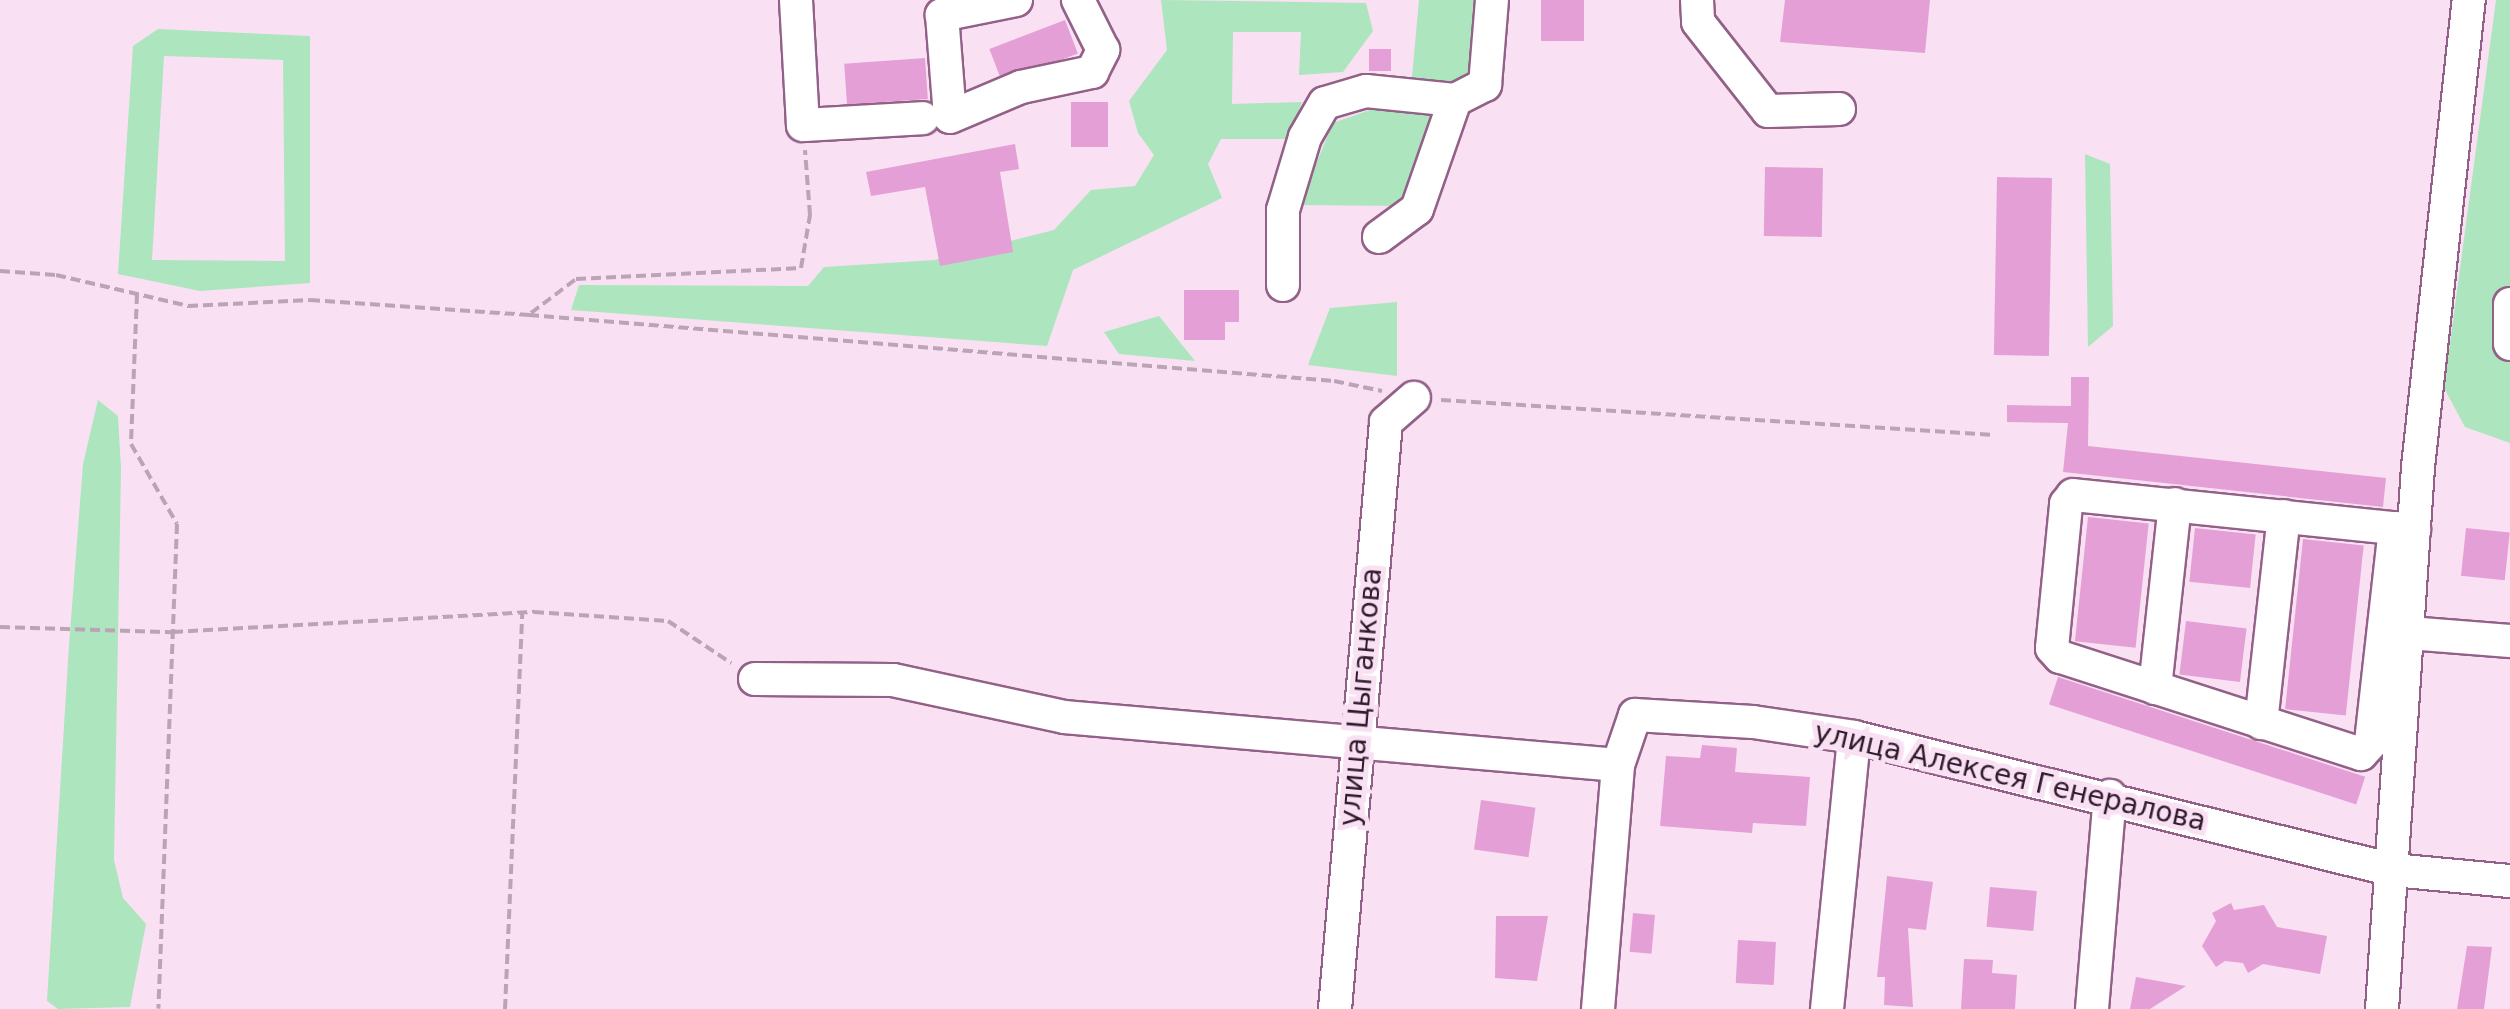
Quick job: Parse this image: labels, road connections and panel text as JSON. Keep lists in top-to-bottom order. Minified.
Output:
{"streets":{"street":["улица Цыганкова","улица Алексея Генералова"]}}
